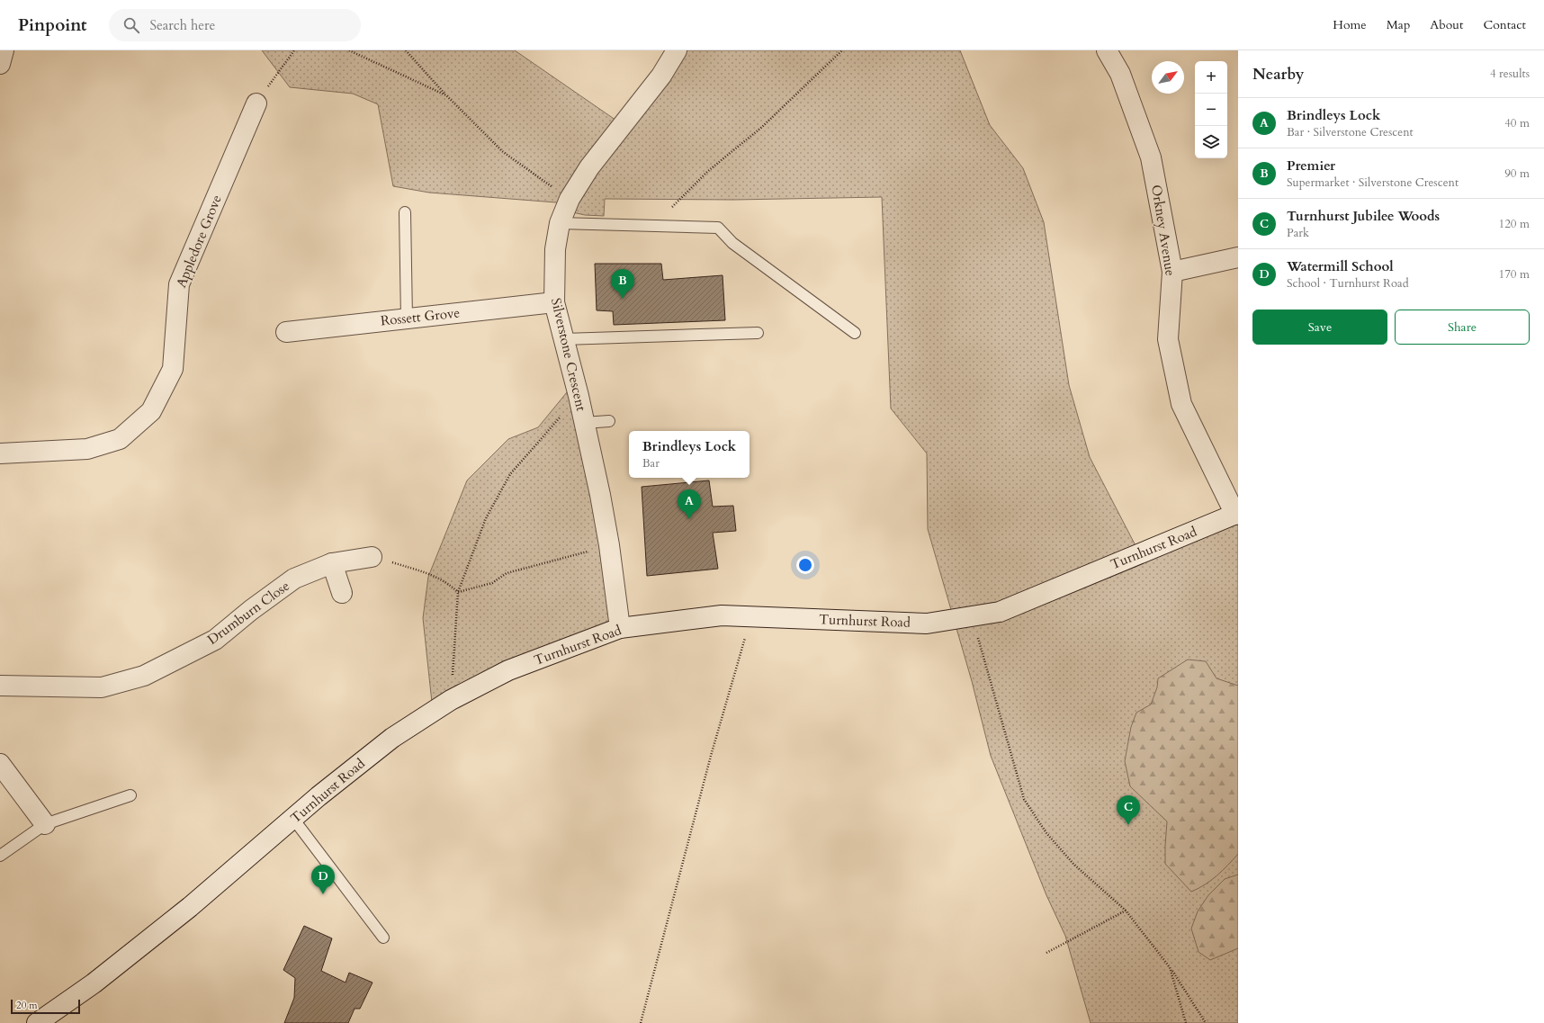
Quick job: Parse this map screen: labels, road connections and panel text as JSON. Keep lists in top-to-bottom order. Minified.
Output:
{"streets":{"street":["Orkney Avenue","Appledore Grove","Rossett Grove","Silverstone Crescent","Turnhurst Road","Drumburn Close"]},"crossings":[["Orkney Avenue","Turnhurst Road"],["Rossett Grove","Silverstone Crescent"],["Silverstone Crescent","Turnhurst Road"]],"scale_bar":"20 m","north":"top right","page":{"header":"Pinpoint","search":"Search here","nav":["Home","Map","About","Contact"],"heading":["Nearby","4 results"],"map_buttons":["+","−"],"list":[{"mark":"A","name":"Brindleys Lock","note":"Bar · Silverstone Crescent","value":"40 m"},{"mark":"B","name":"Premier","note":"Supermarket · Silverstone Crescent","value":"90 m"},{"mark":"C","name":"Turnhurst Jubilee Woods","note":"Park","value":"120 m"},{"mark":"D","name":"Watermill School","note":"School · Turnhurst Road","value":"170 m"}],"pins":["B","A","C","D"],"buttons":["Save","Share"],"popup":["Brindleys Lock","Bar"],"scale":"20 m"}}
